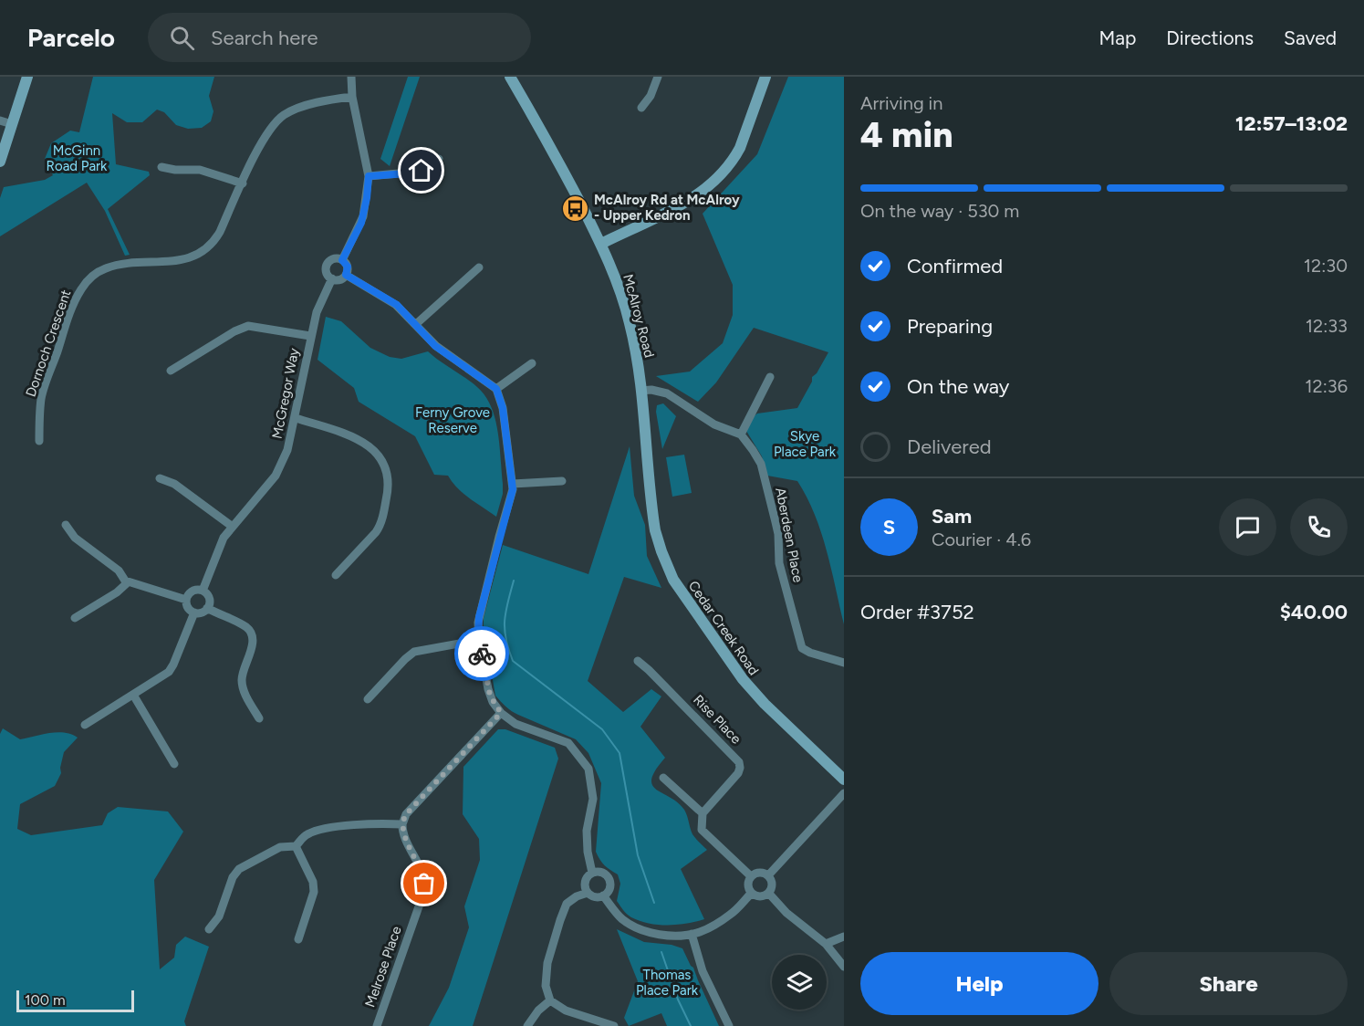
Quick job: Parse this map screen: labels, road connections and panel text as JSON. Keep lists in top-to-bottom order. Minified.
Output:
{"streets":{"street":["McAlroy Road","Dornoch Crescent","McGregor Way","Aberdeen Place","Cedar Creek Road","Rise Place","Melrose Place"]},"crossings":[["McAlroy Road","Cedar Creek Road"]],"parks":["McGinn Road Park","Ferny Grove Reserve","Skye Place Park","Thomas Place Park"],"places":{"bus stop":["McAlroy Rd at McAlroy - Upper Kedron"]},"scale_bar":"100 m","page":{"header":"Parcelo","search":"Search here","nav":["Map","Directions","Saved"],"heading":["4 min","Arriving in","12:57–13:02"],"panel":["Sam","Courier · 4.6","Order #3752","$40.00"],"bar":"On the way · 530 m","list":[["Confirmed","12:30"],["Preparing","12:33"],["On the way","12:36"],"Delivered"],"round":"S","buttons":["Help","Share"],"scale":"100 m"}}
